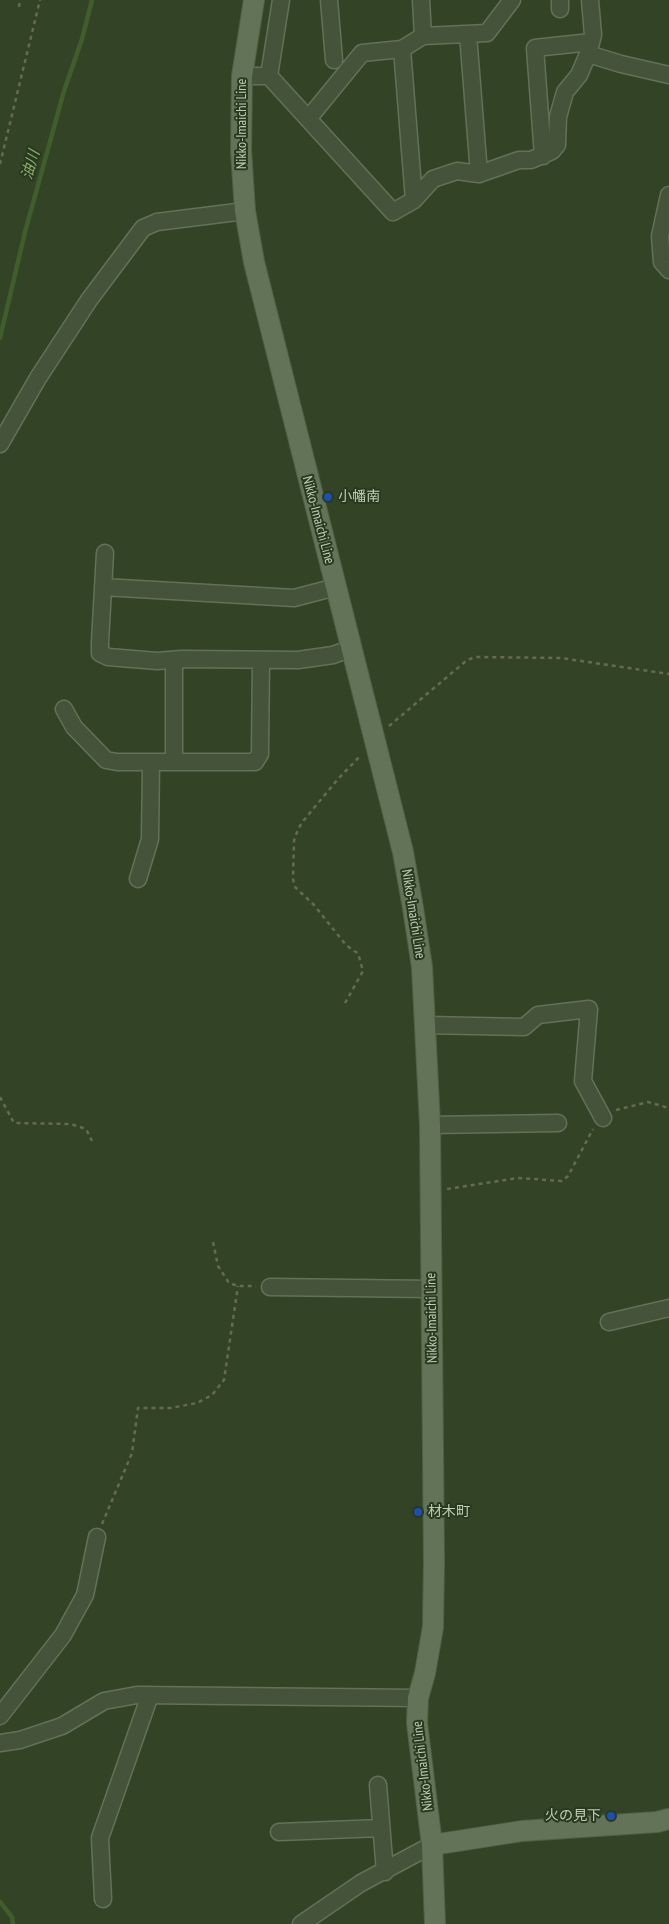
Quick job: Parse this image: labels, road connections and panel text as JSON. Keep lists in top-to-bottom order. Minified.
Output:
{"streets":{"main road":["Nikko-Imaichi Line"]},"water":["油川"],"places":["小幡南","材木町","火の見下"]}
